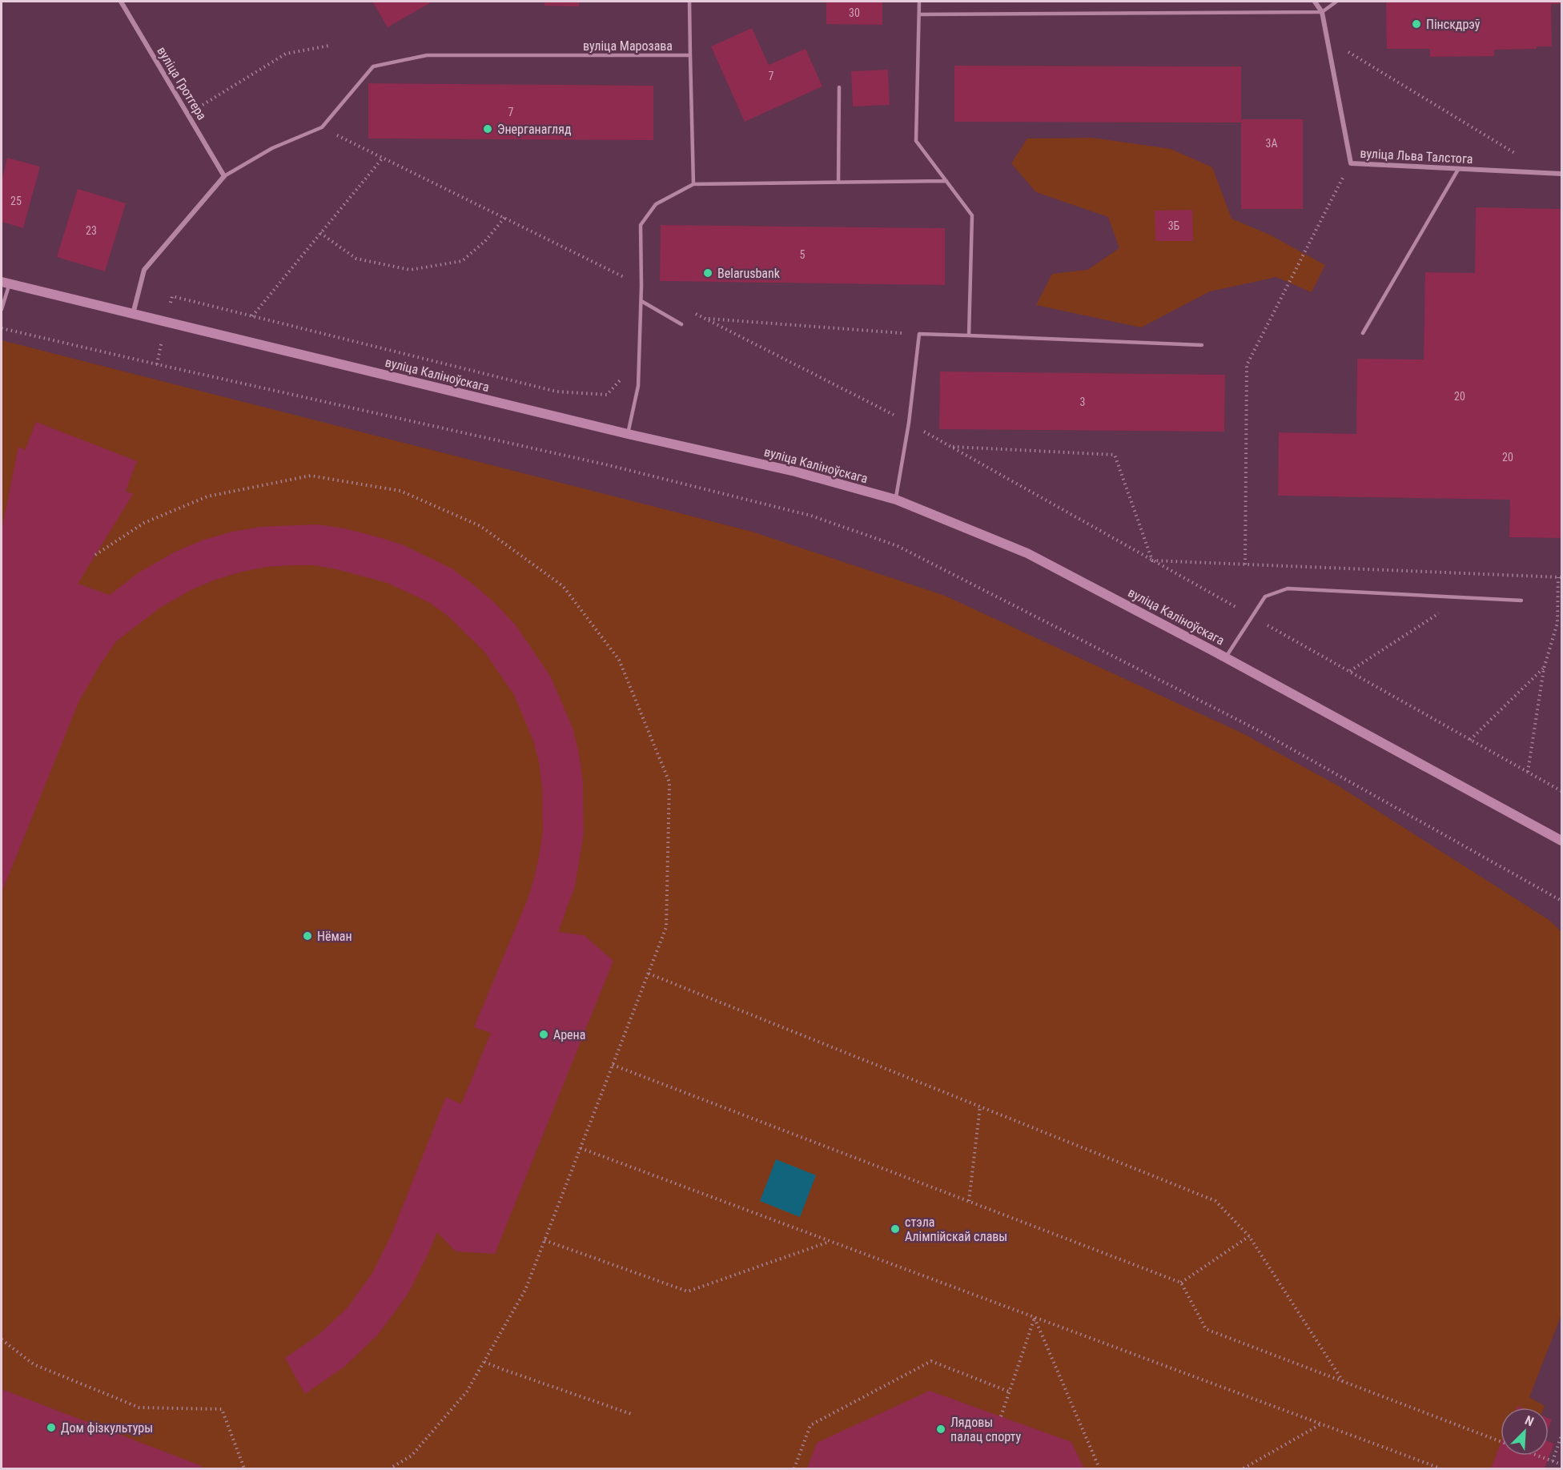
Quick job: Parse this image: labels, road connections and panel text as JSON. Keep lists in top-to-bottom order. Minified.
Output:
{"streets":{"main road":["вуліца Каліноўскага"],"street":["вуліца Гротгера","вуліца Льва Талстога"],"lane":["вуліца Марозава"]},"crossings":[["вуліца Марозава","вуліца Гротгера"]],"places":["Пінскдрэў","Энерганагляд","Belarusbank","Нёман","Арена","стэла Алімпійскай славы","Дом фізкультуры","Лядовы палац спорту"],"house_numbers":["30","7","7","3А","25","3Б","23","5","20","3","20"],"north":"top right"}
